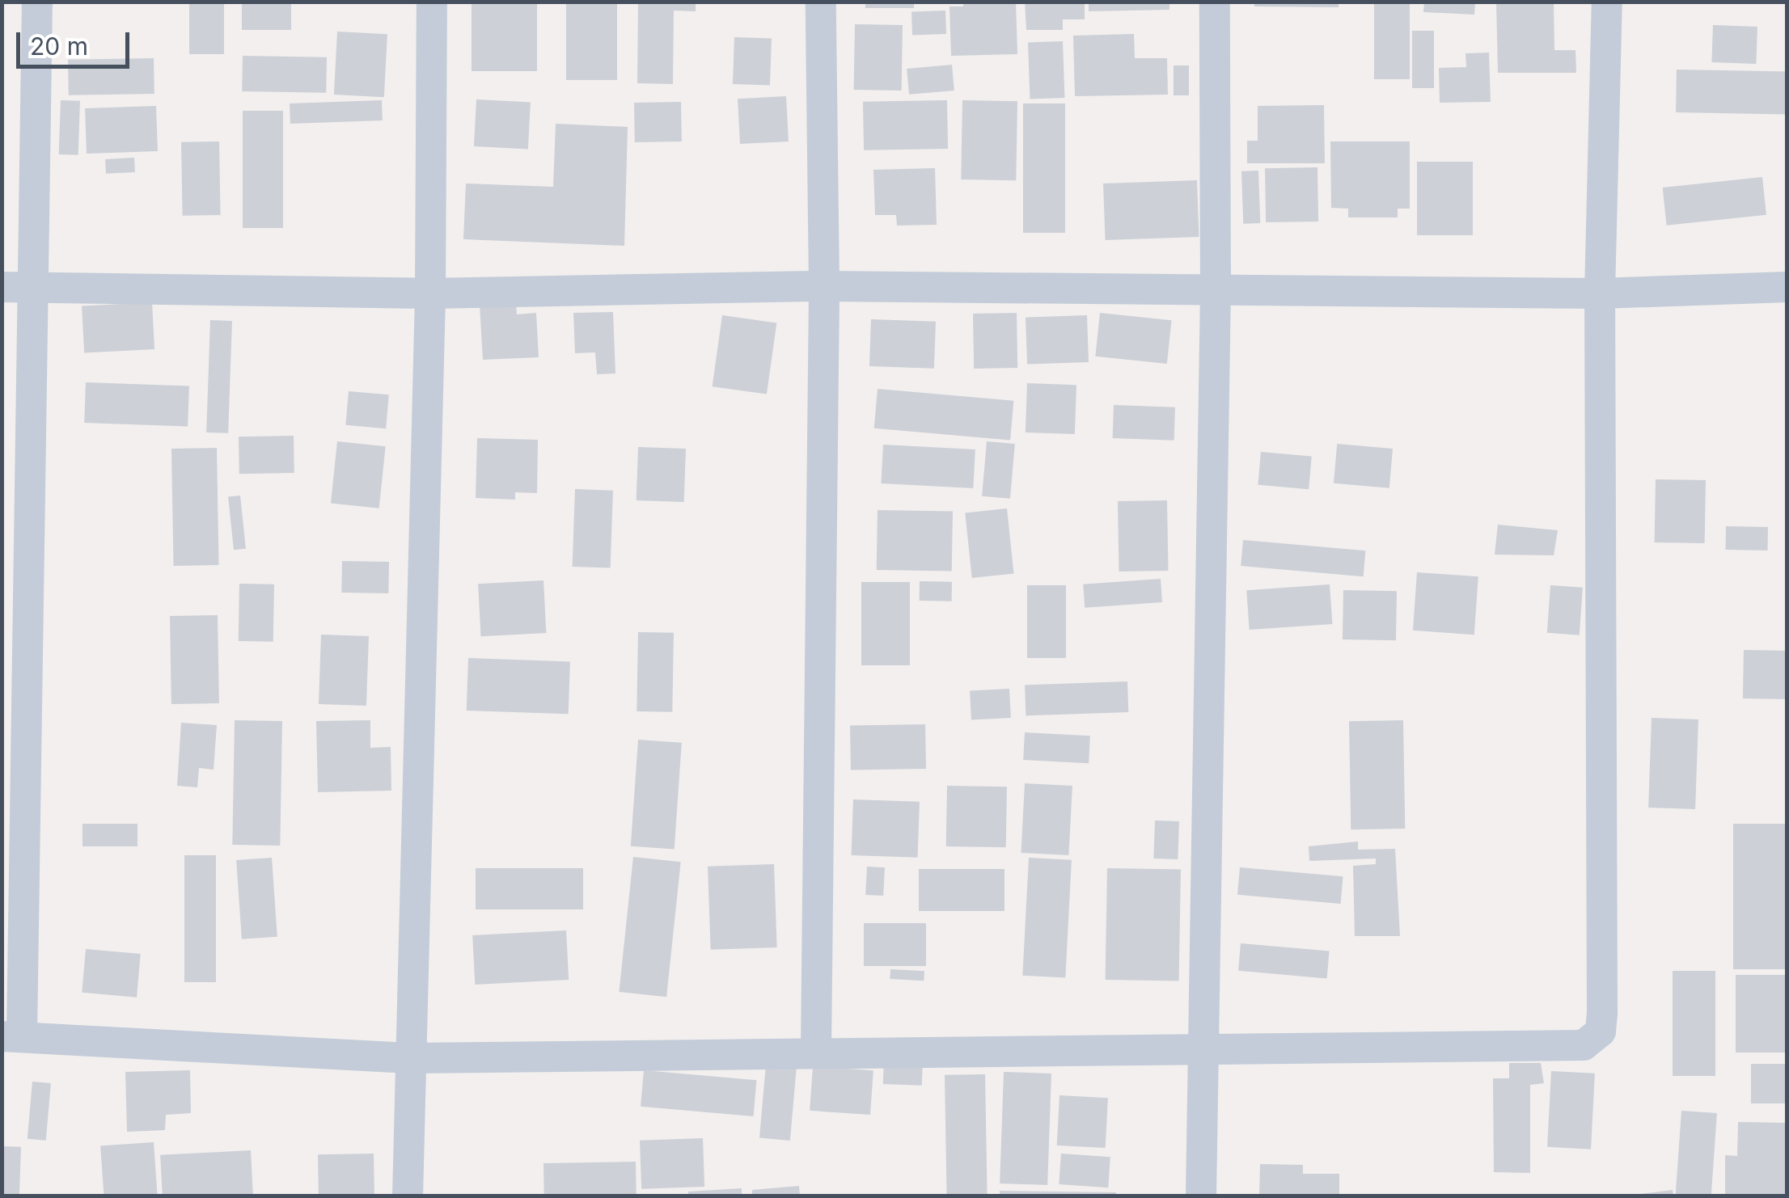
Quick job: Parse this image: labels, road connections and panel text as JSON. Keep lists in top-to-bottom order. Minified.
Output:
{"scale_bar":"20 m"}
